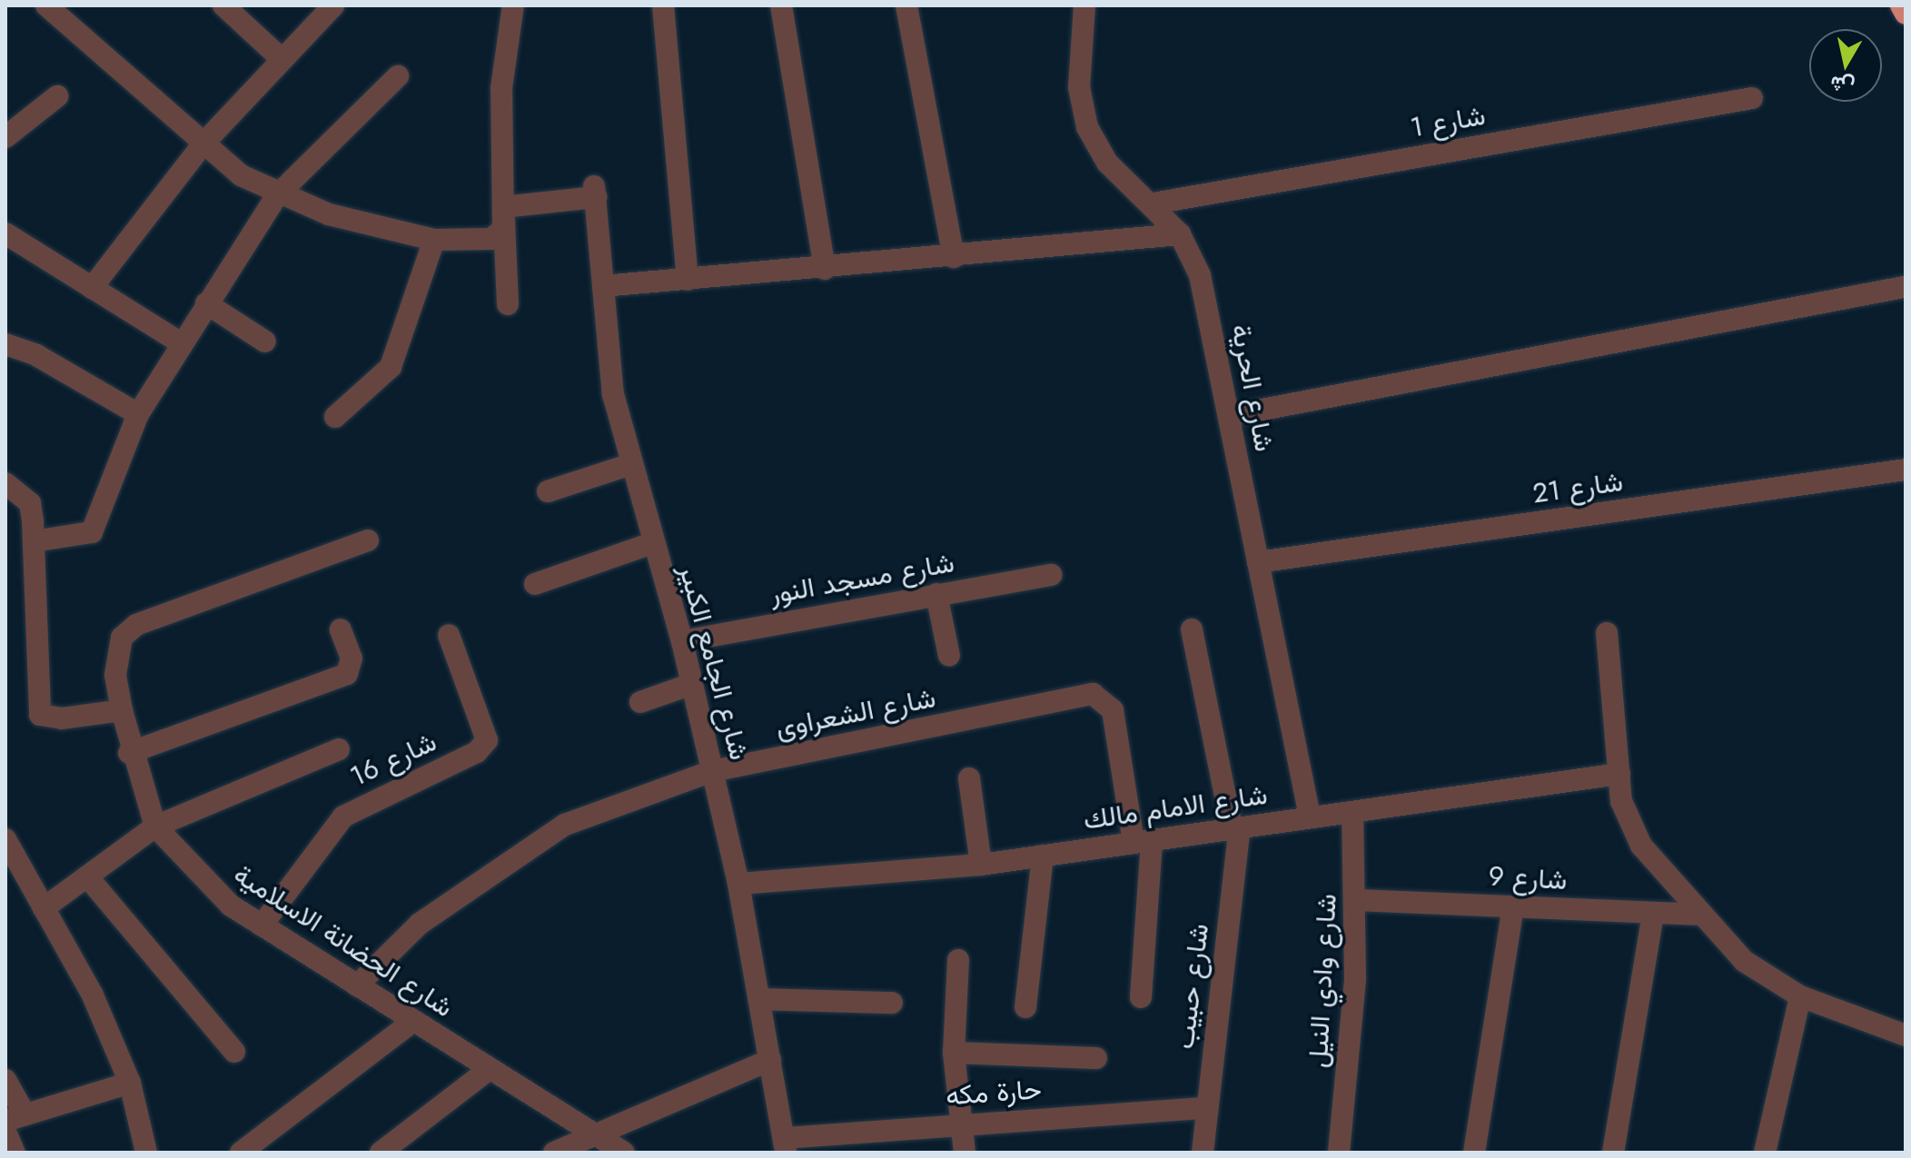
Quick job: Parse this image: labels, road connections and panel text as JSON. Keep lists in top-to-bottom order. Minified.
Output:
{"streets":{"street":["شارع 1","شارع الحرية","شارع 21","شارع مسجد النور","شارع الجامع الكبير","شارع الشعراوى","شارع 16","شارع الامام مالك","شارع 9","شارع الحضانة الاسلامية","شارع وادي النيل","شارع حبيب","حارة مكه"]},"crossings":[["شارع 1","شارع الحرية"],["شارع الحرية","شارع 21"],["شارع الحرية","شارع الامام مالك"],["شارع مسجد النور","شارع الجامع الكبير"],["شارع الجامع الكبير","شارع الشعراوى"],["شارع الجامع الكبير","شارع الامام مالك"],["شارع الجامع الكبير","حارة مكه"],["شارع الشعراوى","شارع الامام مالك"],["شارع الشعراوى","شارع الحضانة الاسلامية"],["شارع 16","شارع الحضانة الاسلامية"],["شارع الامام مالك","شارع وادي النيل"],["شارع الامام مالك","شارع حبيب"],["شارع 9","شارع وادي النيل"],["شارع حبيب","حارة مكه"]],"north":"bottom"}
